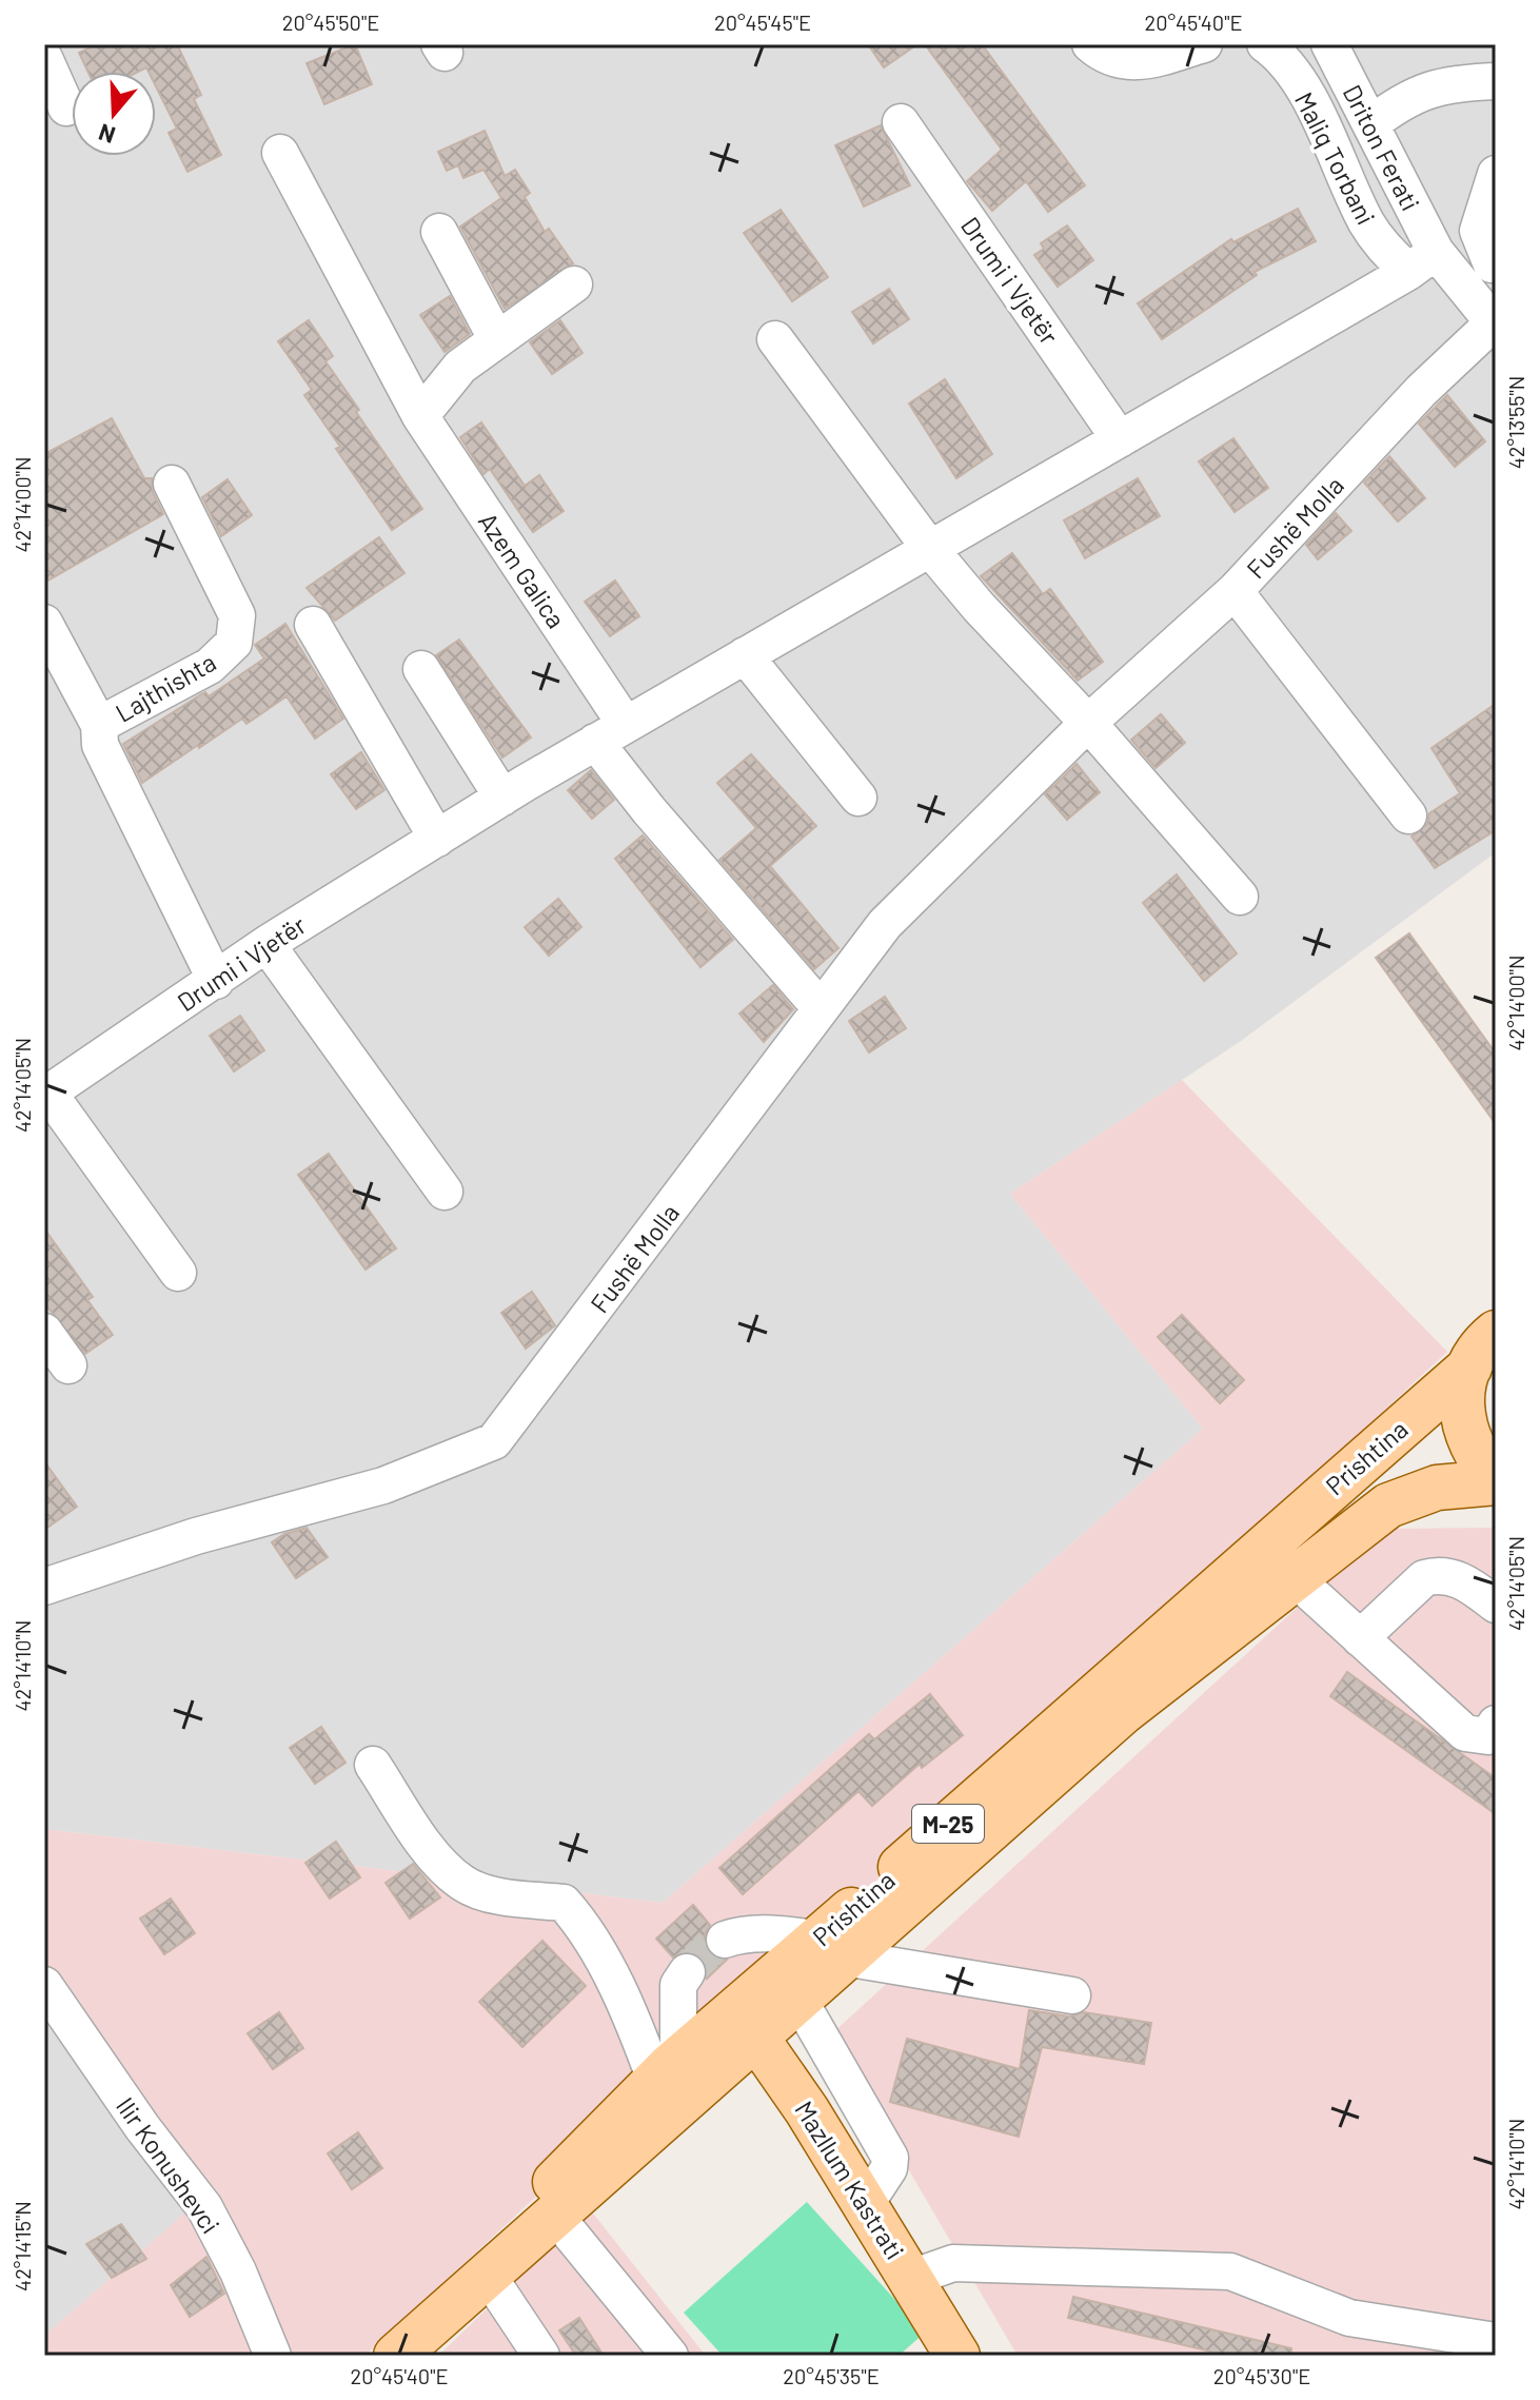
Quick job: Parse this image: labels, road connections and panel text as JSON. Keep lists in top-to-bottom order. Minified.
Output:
{"streets":{"main road":["Prishtina","M-25","Mazllum Kastrati"],"street":["Driton Ferati","Maliq Torbani","Drumi i Vjetër","Fushë Molla","Azem Galica","Lajthishta","Ilir Konushevci"]},"crossings":[["Driton Ferati","Maliq Torbani"],["Driton Ferati","Drumi i Vjetër"],["Maliq Torbani","Drumi i Vjetër"],["Drumi i Vjetër","Azem Galica"],["Drumi i Vjetër","Lajthishta"],["Prishtina","Mazllum Kastrati"]],"north":"bottom","coordinates":["20°45'50\"E","20°45'45\"E","20°45'40\"E","42°13'55\"N","42°14'00\"N","42°14'05\"N","42°14'10\"N","42°14'15\"N","20°45'35\"E","20°45'30\"E"]}
